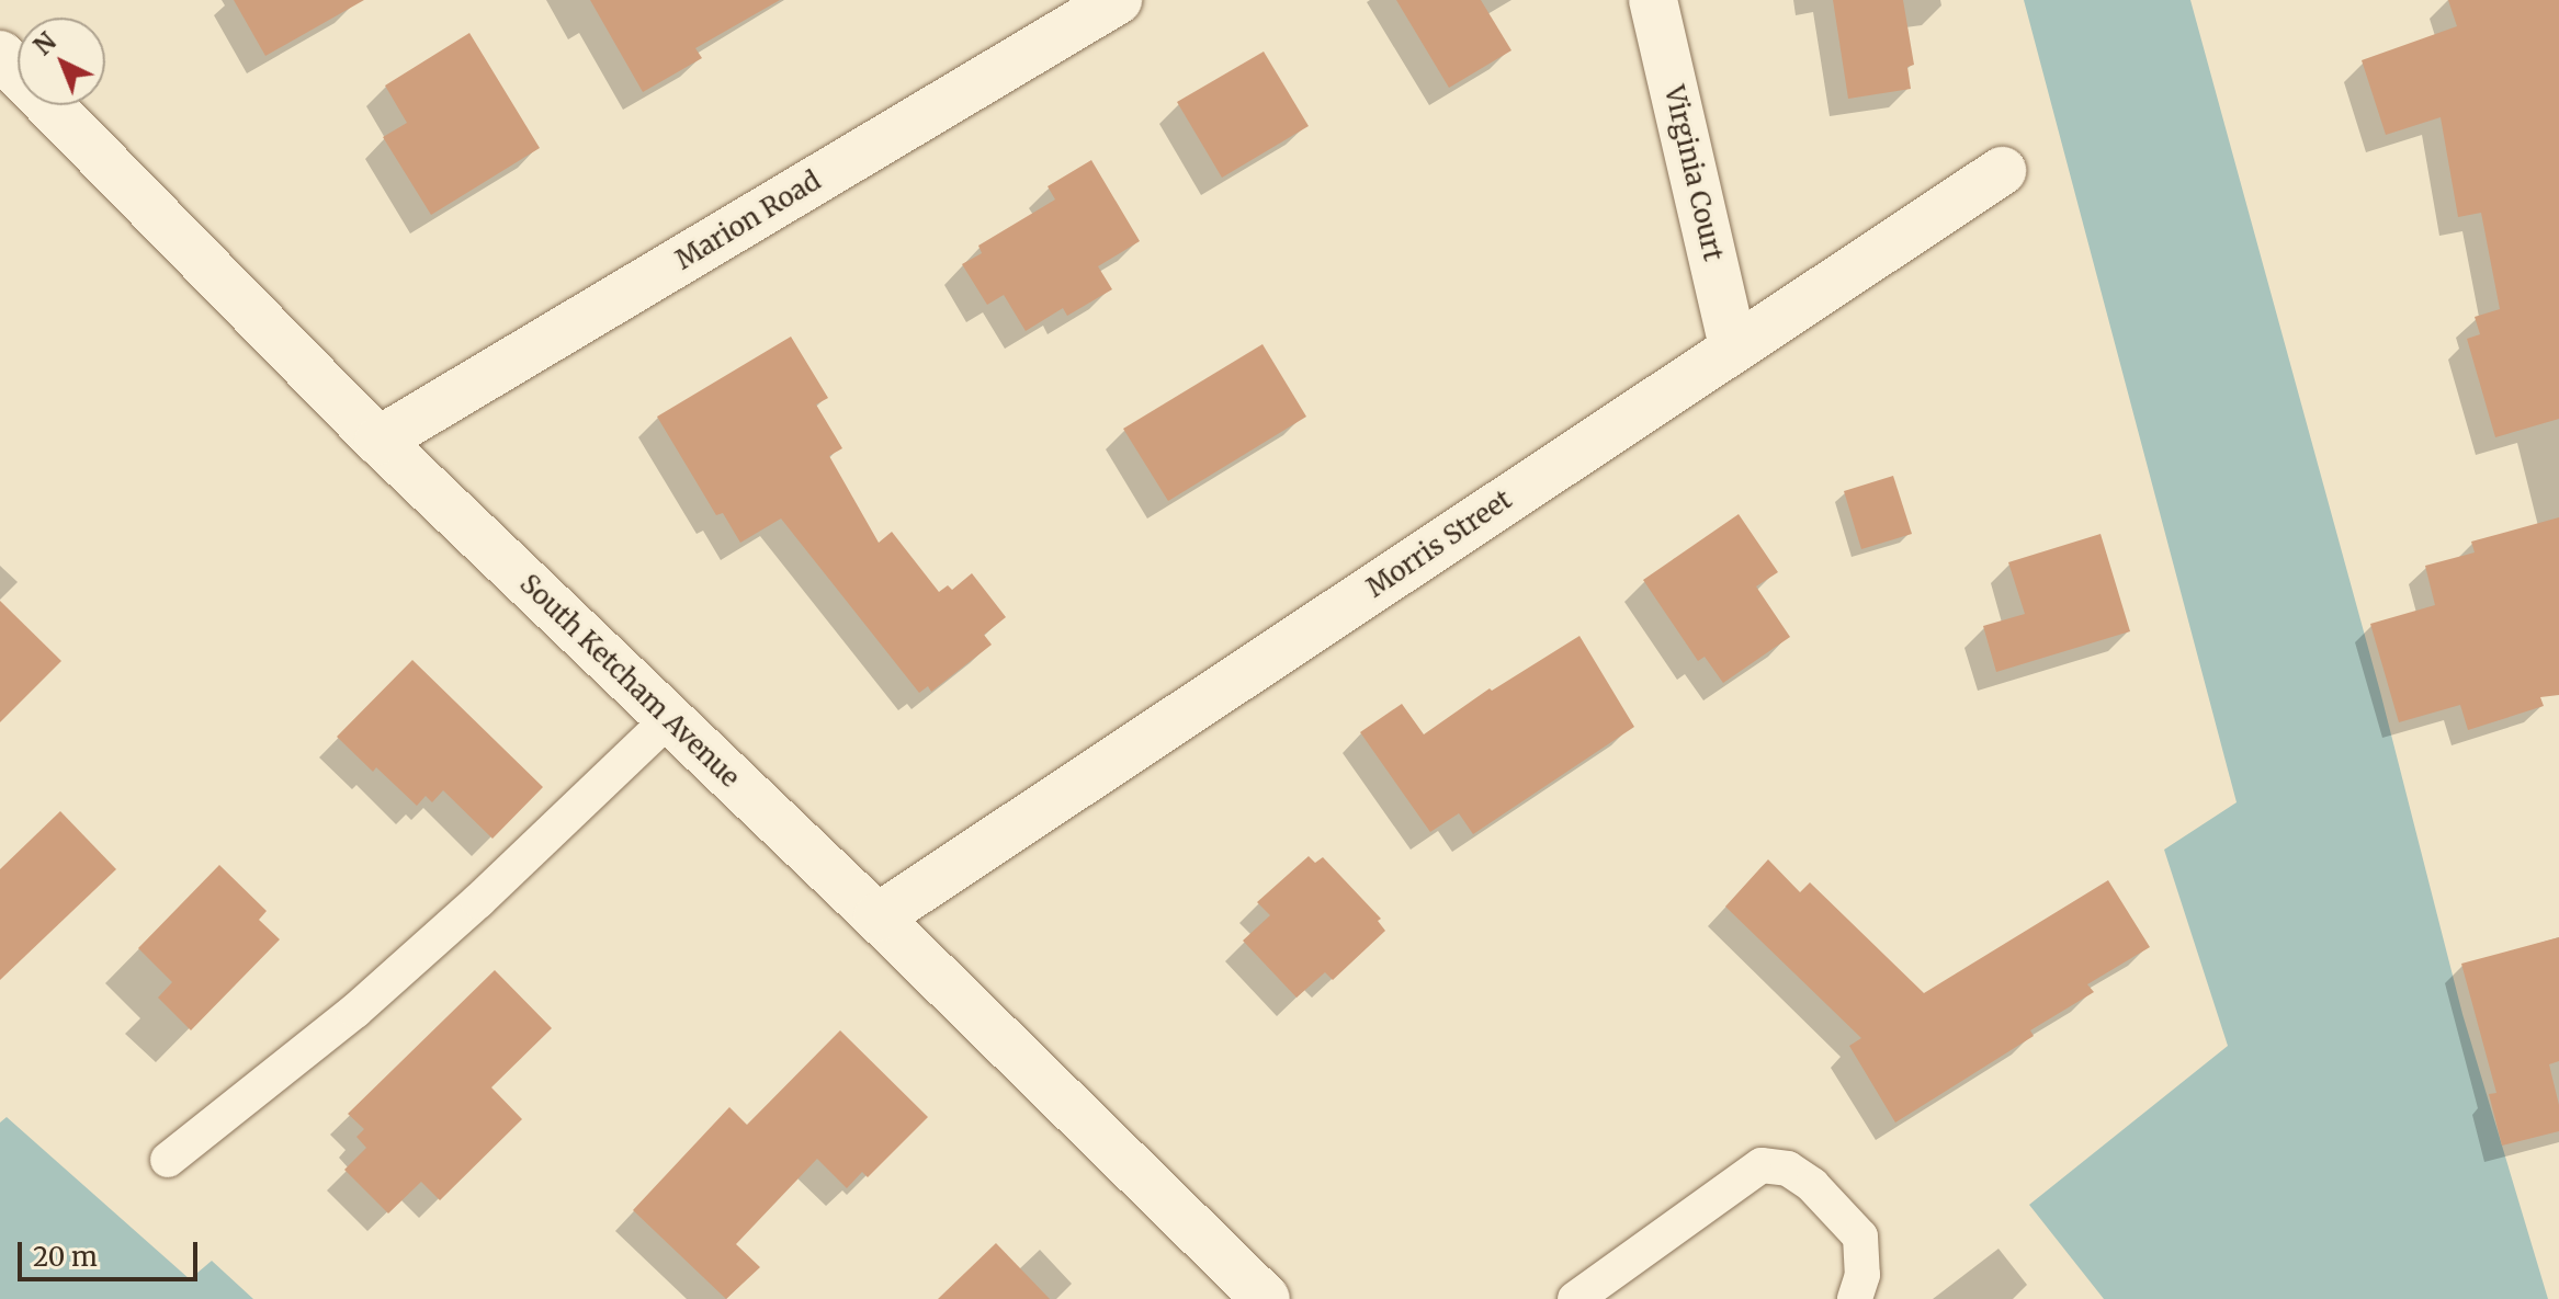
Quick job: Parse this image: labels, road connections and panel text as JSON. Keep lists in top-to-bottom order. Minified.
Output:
{"streets":{"street":["Virginia Court","Marion Road","Morris Street","South Ketcham Avenue"]},"crossings":[["Virginia Court","Morris Street"],["Marion Road","South Ketcham Avenue"],["Morris Street","South Ketcham Avenue"]],"scale_bar":"20 m","north":"top left"}
